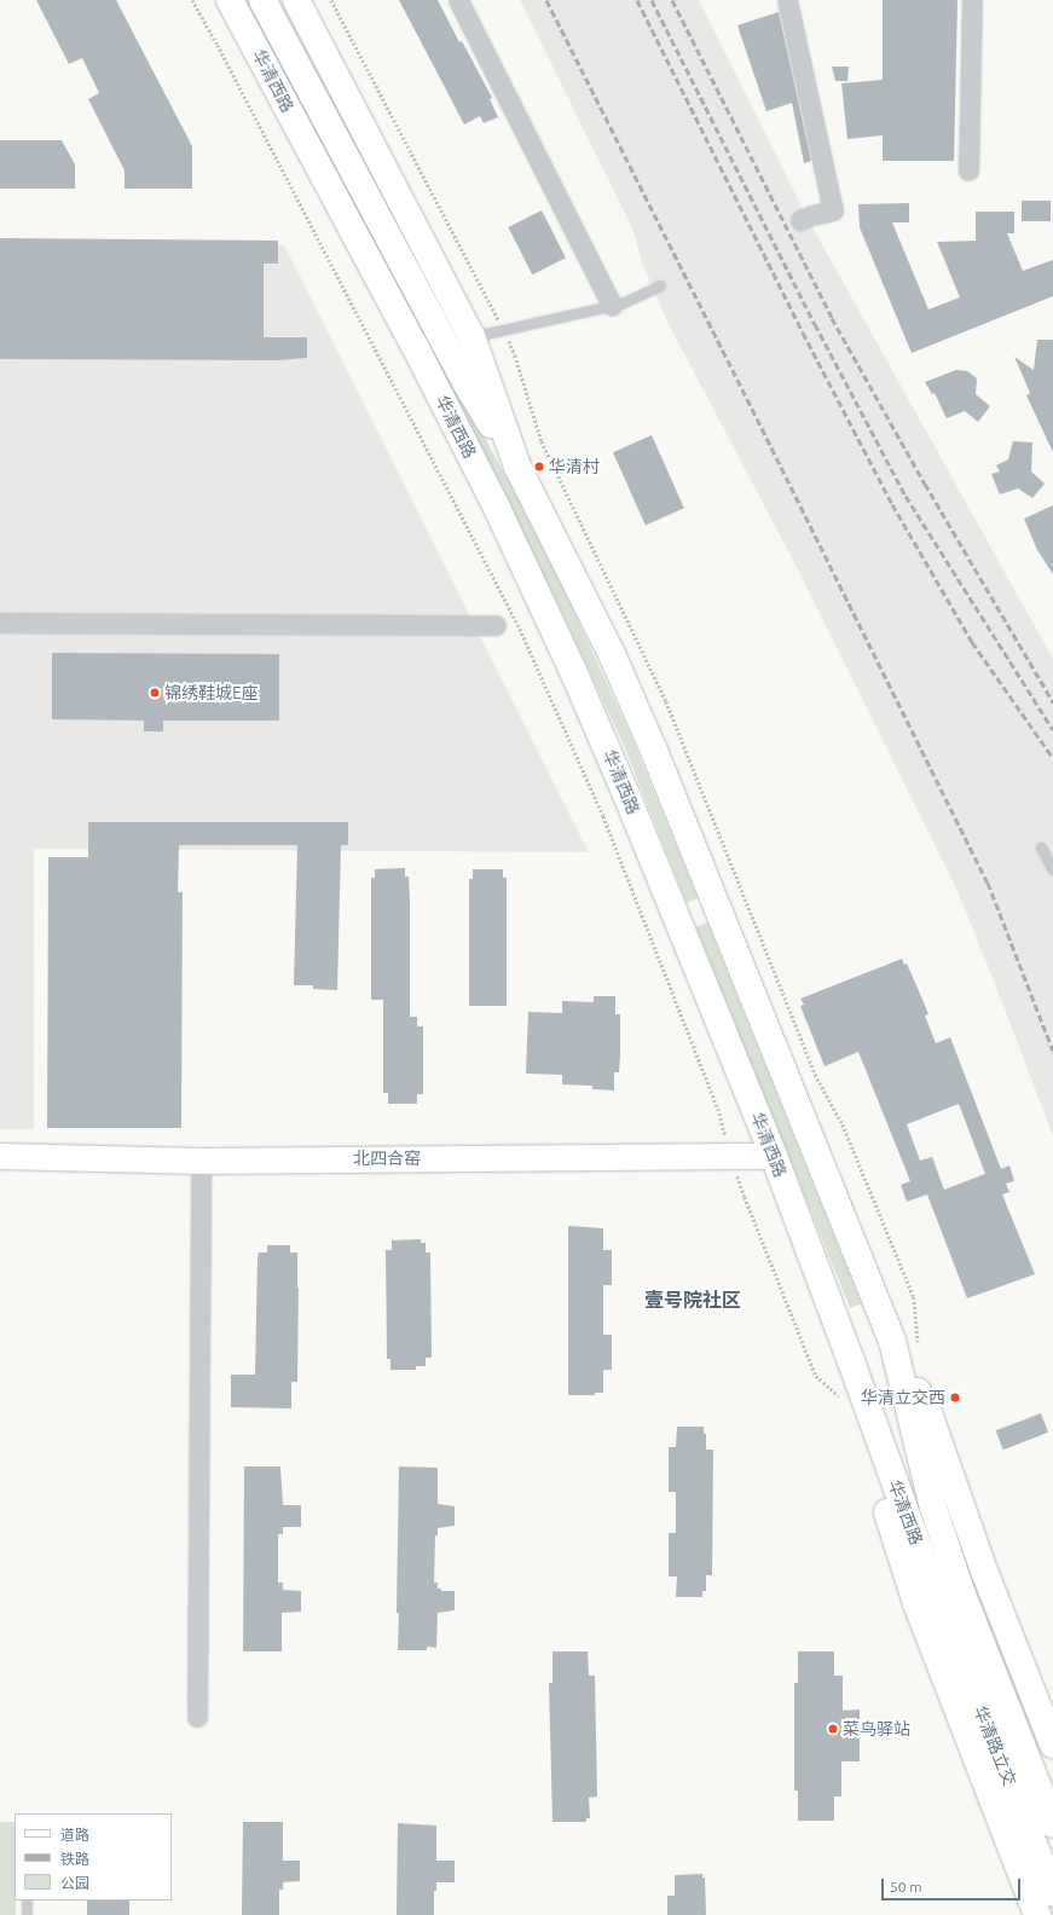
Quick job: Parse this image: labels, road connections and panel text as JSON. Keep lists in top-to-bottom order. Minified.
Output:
{"streets":{"main road":["华清西路","华清路立交"],"street":["北四合窑"]},"crossings":[["华清西路","北四合窑"],["华清西路","华清路立交"]],"districts":["壹号院社区"],"places":["华清村","锦绣鞋城E座","华清立交西","菜鸟驿站"],"legend":["道路","铁路","公园"],"scale_bar":"50 m"}
